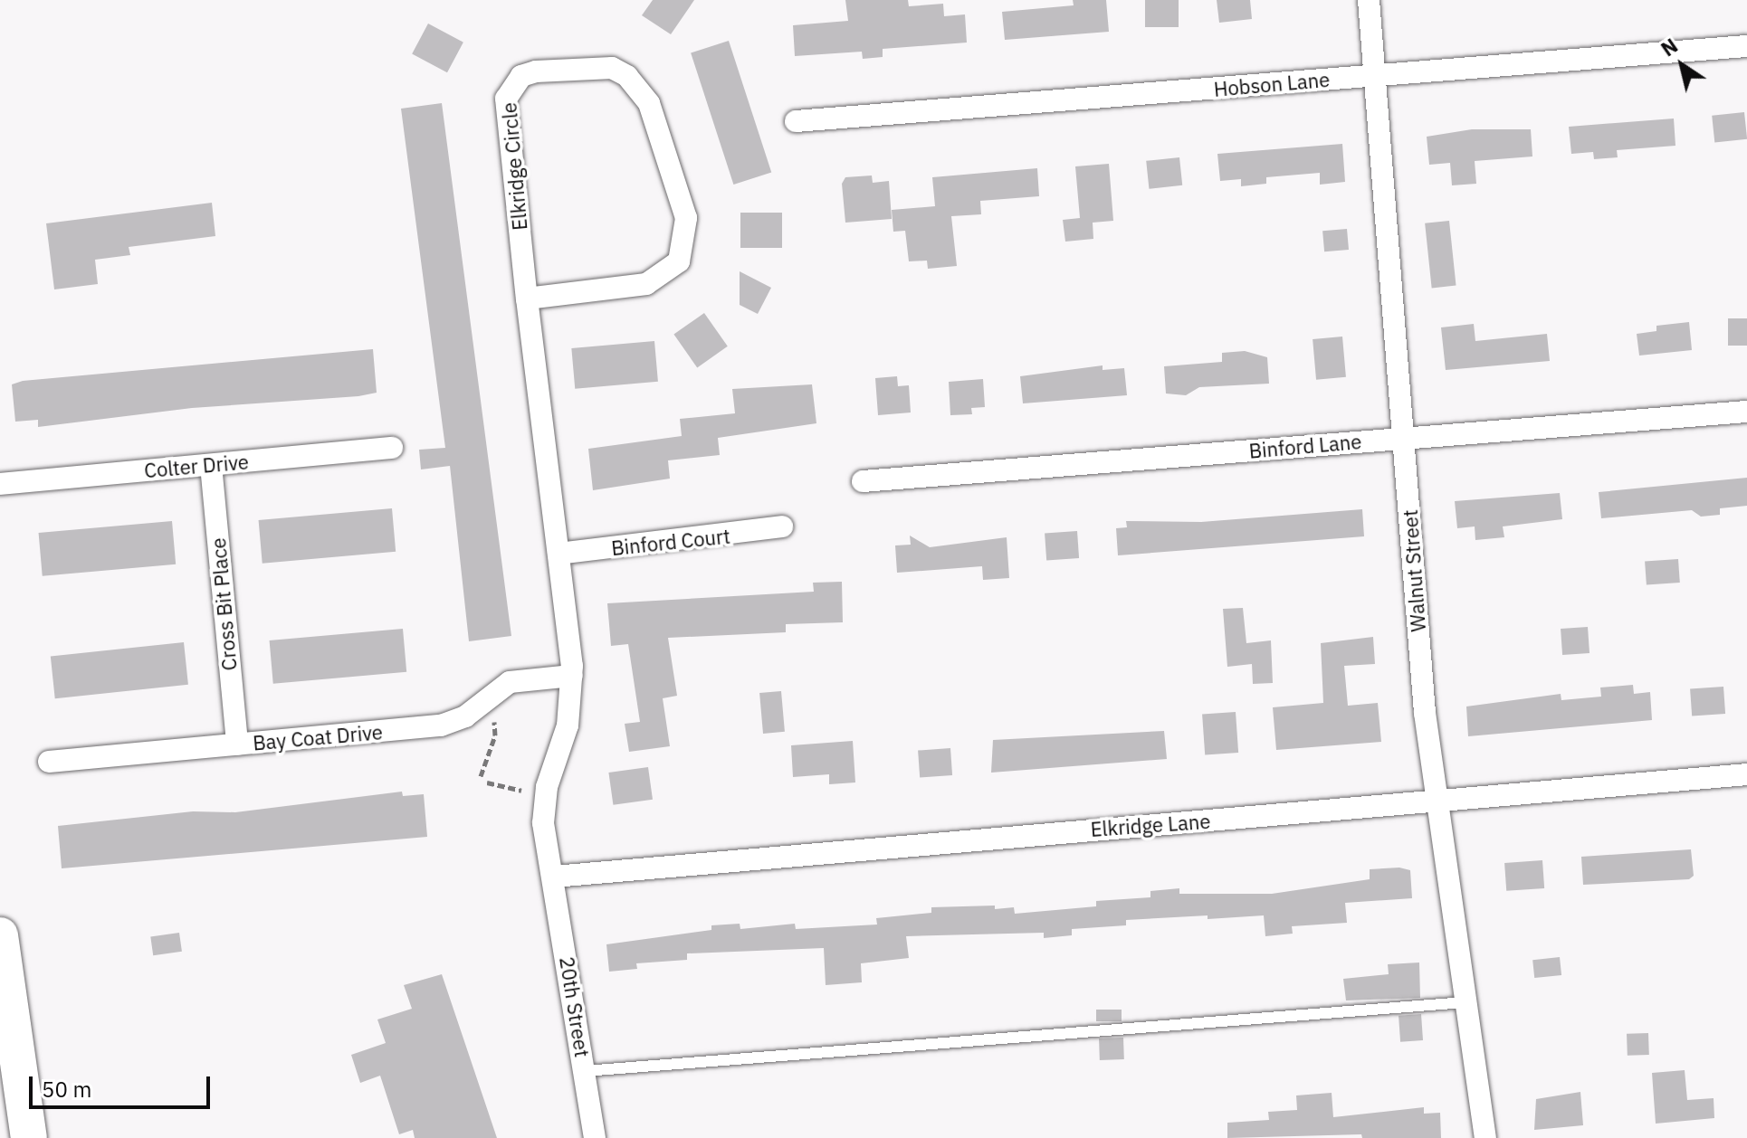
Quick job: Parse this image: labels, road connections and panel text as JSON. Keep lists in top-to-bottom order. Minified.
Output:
{"streets":{"street":["Hobson Lane","Elkridge Circle","Binford Lane","Colter Drive","Binford Court","Walnut Street","Cross Bit Place","Bay Coat Drive","Elkridge Lane","20th Street"]},"crossings":[["Hobson Lane","Walnut Street"],["Elkridge Circle","Binford Court"],["Elkridge Circle","Bay Coat Drive"],["Elkridge Circle","Elkridge Lane"],["Elkridge Circle","20th Street"],["Binford Lane","Walnut Street"],["Colter Drive","Cross Bit Place"],["Walnut Street","Elkridge Lane"],["Cross Bit Place","Bay Coat Drive"],["Elkridge Lane","20th Street"]],"scale_bar":"50 m","north":"top left"}
